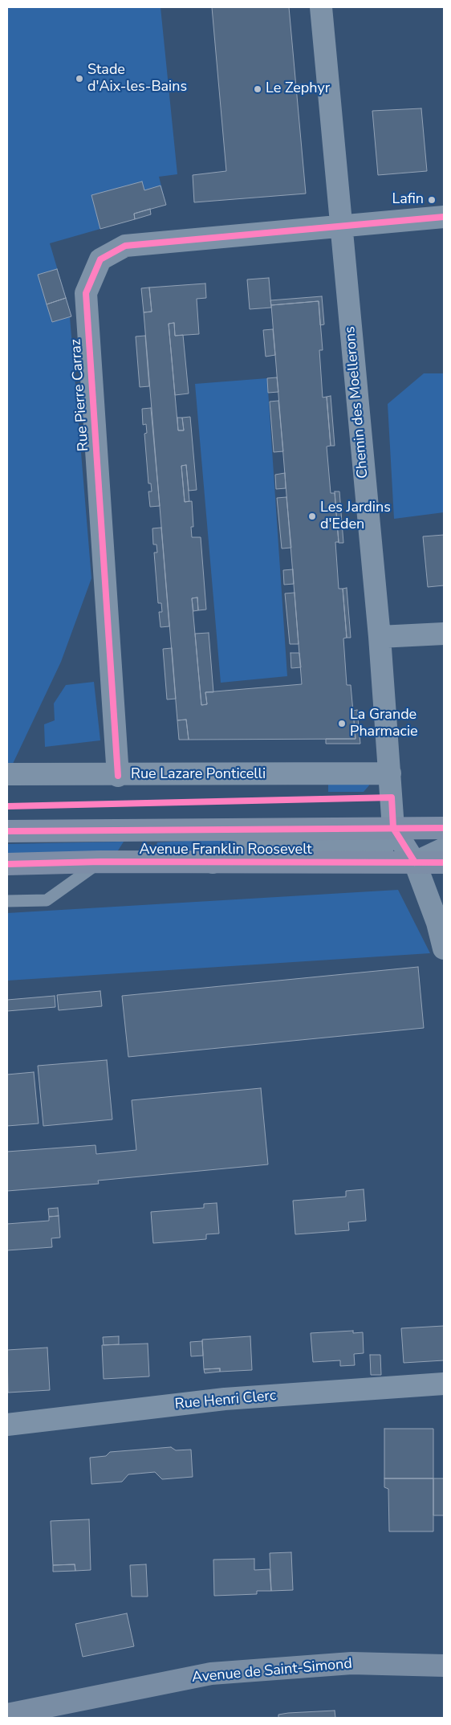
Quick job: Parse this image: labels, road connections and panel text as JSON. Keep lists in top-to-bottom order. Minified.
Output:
{"streets":{"main road":["Avenue Franklin Roosevelt","Avenue de Saint-Simond"],"street":["Rue Pierre Carraz","Chemin des Moellerons","Rue Lazare Ponticelli","Rue Henri Clerc"]},"crossings":[["Rue Pierre Carraz","Chemin des Moellerons"],["Rue Pierre Carraz","Rue Lazare Ponticelli"],["Chemin des Moellerons","Rue Lazare Ponticelli"],["Chemin des Moellerons","Avenue Franklin Roosevelt"]],"places":["Stade d'Aix-les-Bains","Le Zephyr","Lafin","Les Jardins d'Eden","La Grande Pharmacie"]}
